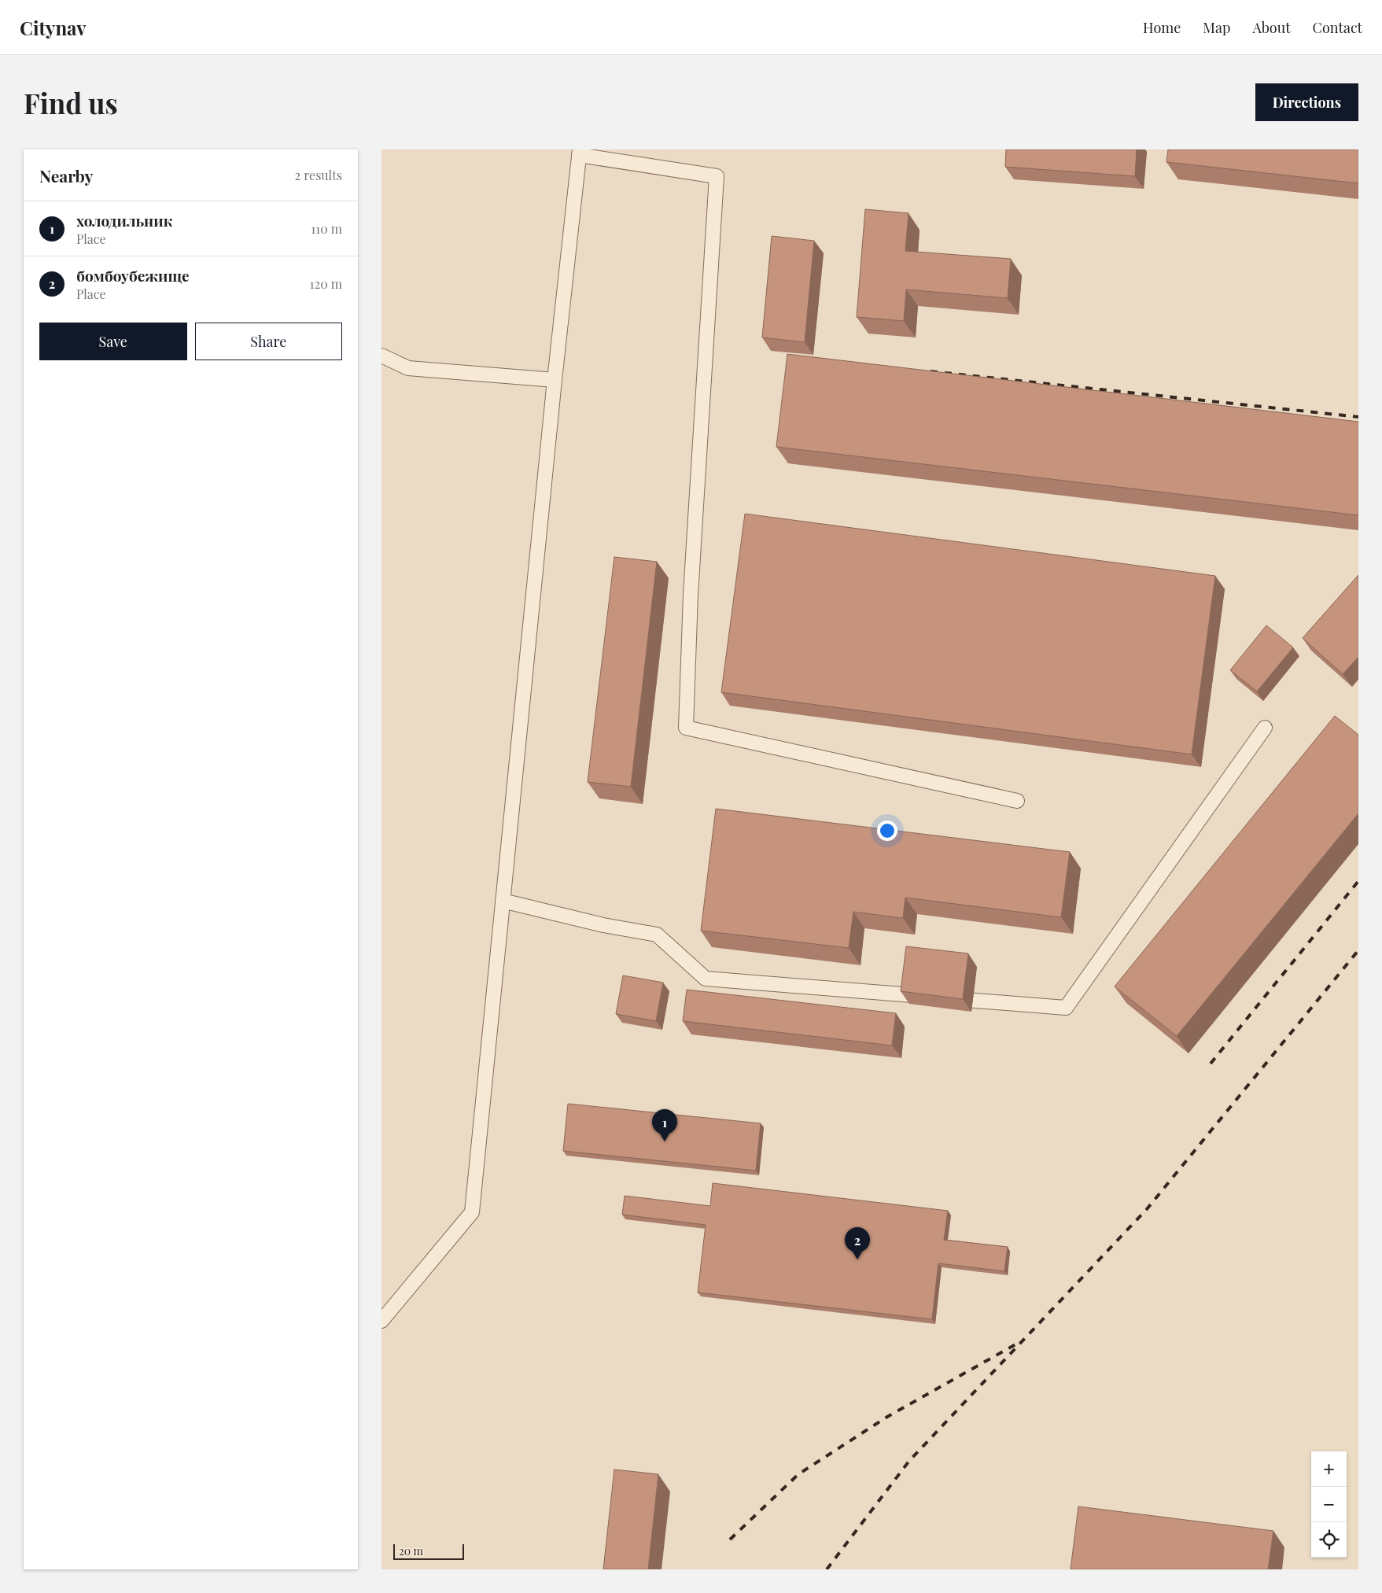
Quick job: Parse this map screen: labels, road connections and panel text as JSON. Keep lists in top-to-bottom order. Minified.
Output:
{"scale_bar":"20 m","page":{"header":"Citynav","nav":["Home","Map","About","Contact"],"buttons":["Directions",["Save","Share"]],"title":"Find us","heading":["Nearby","2 results"],"list":[{"mark":"1","name":"холодильник","note":"Place","value":"110 m"},{"mark":"2","name":"бомбоубежище","note":"Place","value":"120 m"}],"pins":["1","2"],"map_buttons":["+","−"],"scale":"20 m"}}
